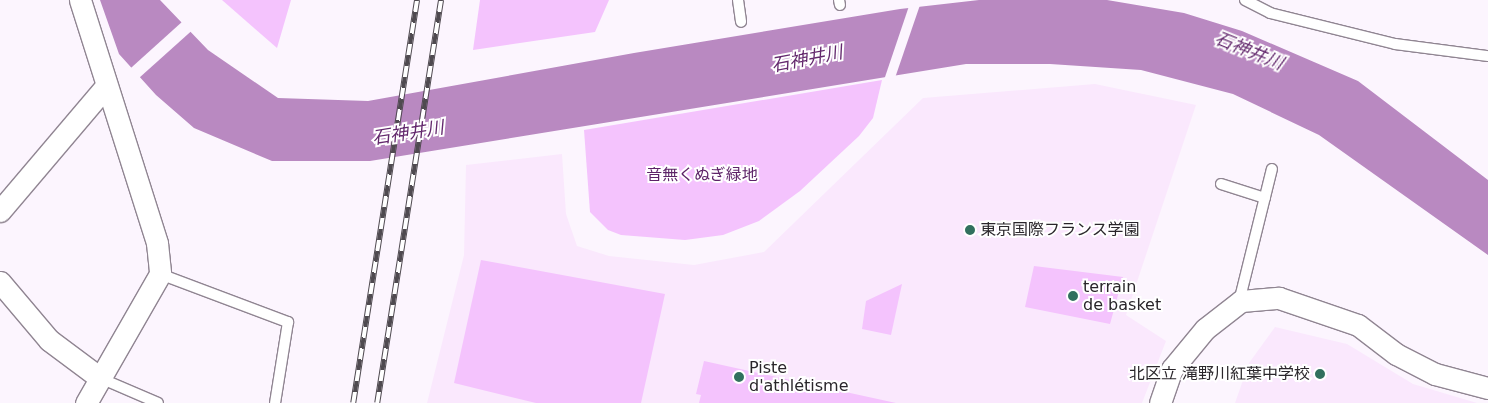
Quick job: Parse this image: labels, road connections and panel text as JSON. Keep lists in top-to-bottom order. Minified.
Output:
{"water":["石神井川"],"parks":["音無くぬぎ緑地"],"places":["東京国際フランス学園","terrain de basket","北区立 滝野川紅葉中学校","Piste d'athlétisme"]}
